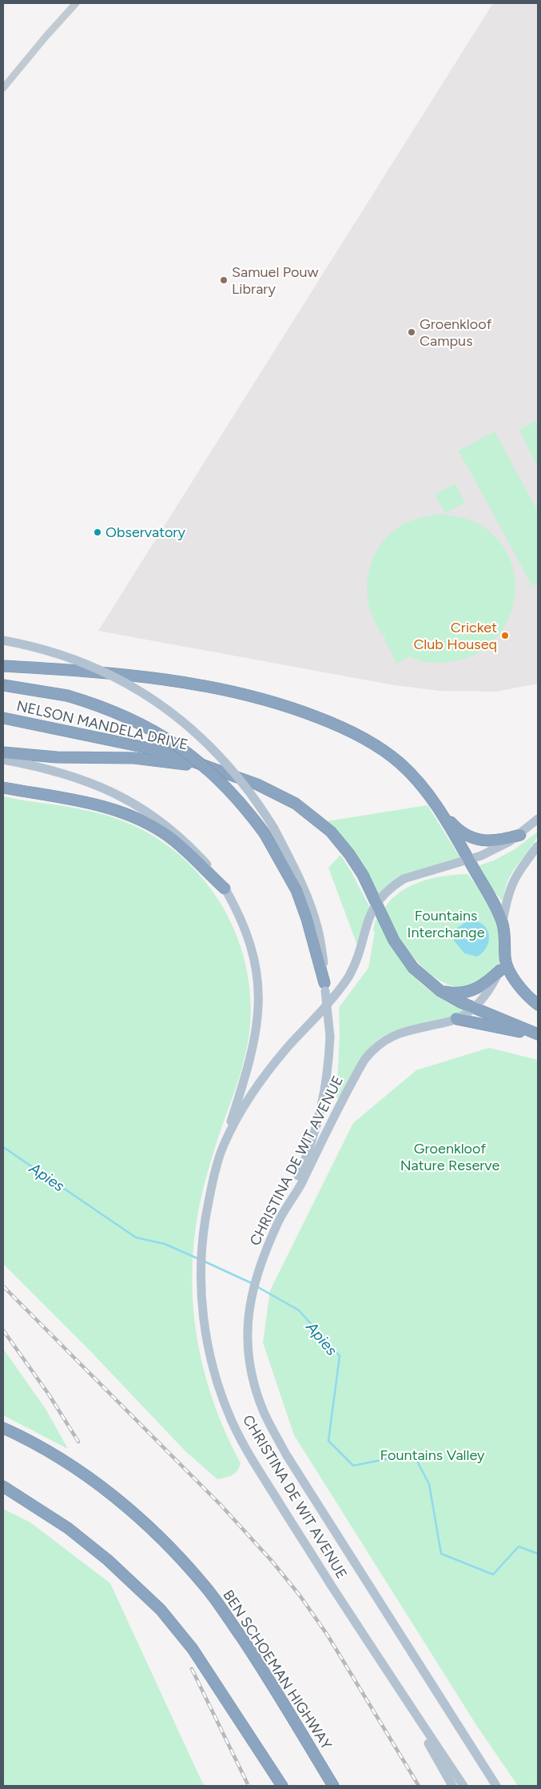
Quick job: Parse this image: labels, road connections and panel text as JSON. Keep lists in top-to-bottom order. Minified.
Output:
{"streets":{"highway":["NELSON MANDELA DRIVE","BEN SCHOEMAN HIGHWAY"],"main road":["CHRISTINA DE WIT AVENUE"]},"crossings":[["NELSON MANDELA DRIVE","CHRISTINA DE WIT AVENUE"]],"water":["Apies"],"parks":["Fountains Interchange","Groenkloof Nature Reserve","Fountains Valley"],"places":["Samuel Pouw Library","Groenkloof Campus","Observatory","Cricket Club Houseq"]}
